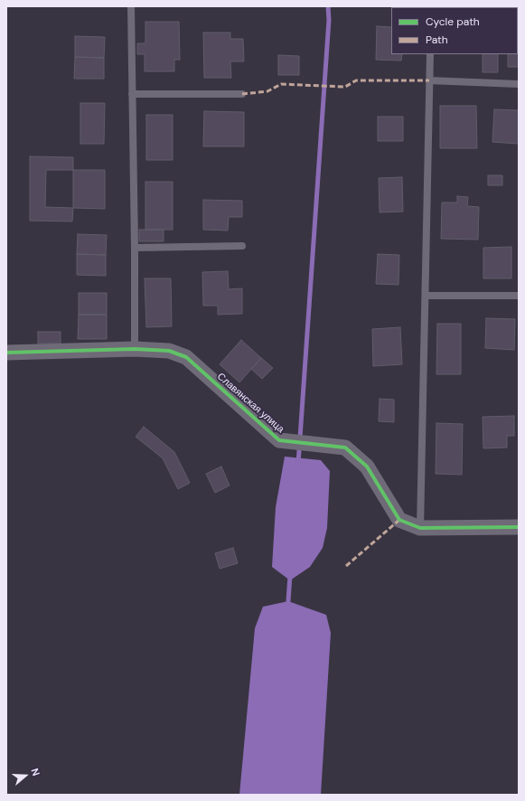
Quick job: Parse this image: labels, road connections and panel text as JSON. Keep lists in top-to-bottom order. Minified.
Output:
{"streets":{"street":["Славянская улица"]},"legend":["Cycle path","Path"],"north":"right"}
